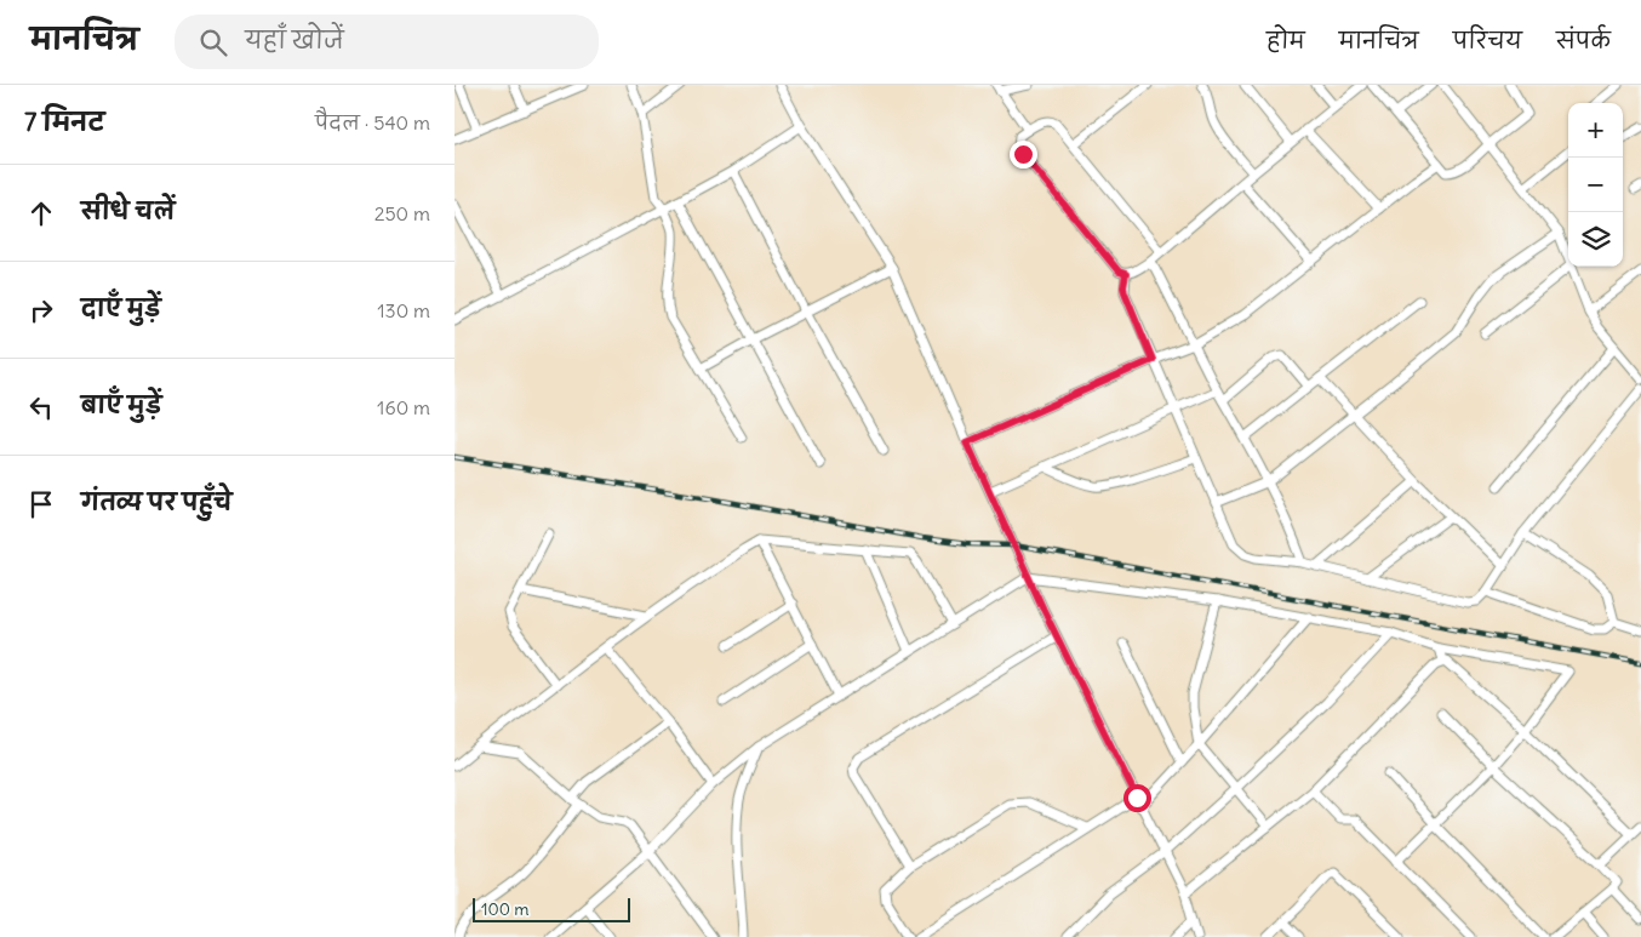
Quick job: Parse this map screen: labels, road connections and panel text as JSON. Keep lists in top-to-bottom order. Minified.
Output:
{"scale_bar":"100 m","page":{"header":"मानचित्र","search":"यहाँ खोजें","nav":["होम","मानचित्र","परिचय","संपर्क"],"heading":["7 मिनट","पैदल · 540 m"],"map_buttons":["+","−"],"list":[["सीधे चलें","250 m"],["दाएँ मुड़ें","130 m"],["बाएँ मुड़ें","160 m"],"गंतव्य पर पहुँचे"],"scale":"100 m"}}
